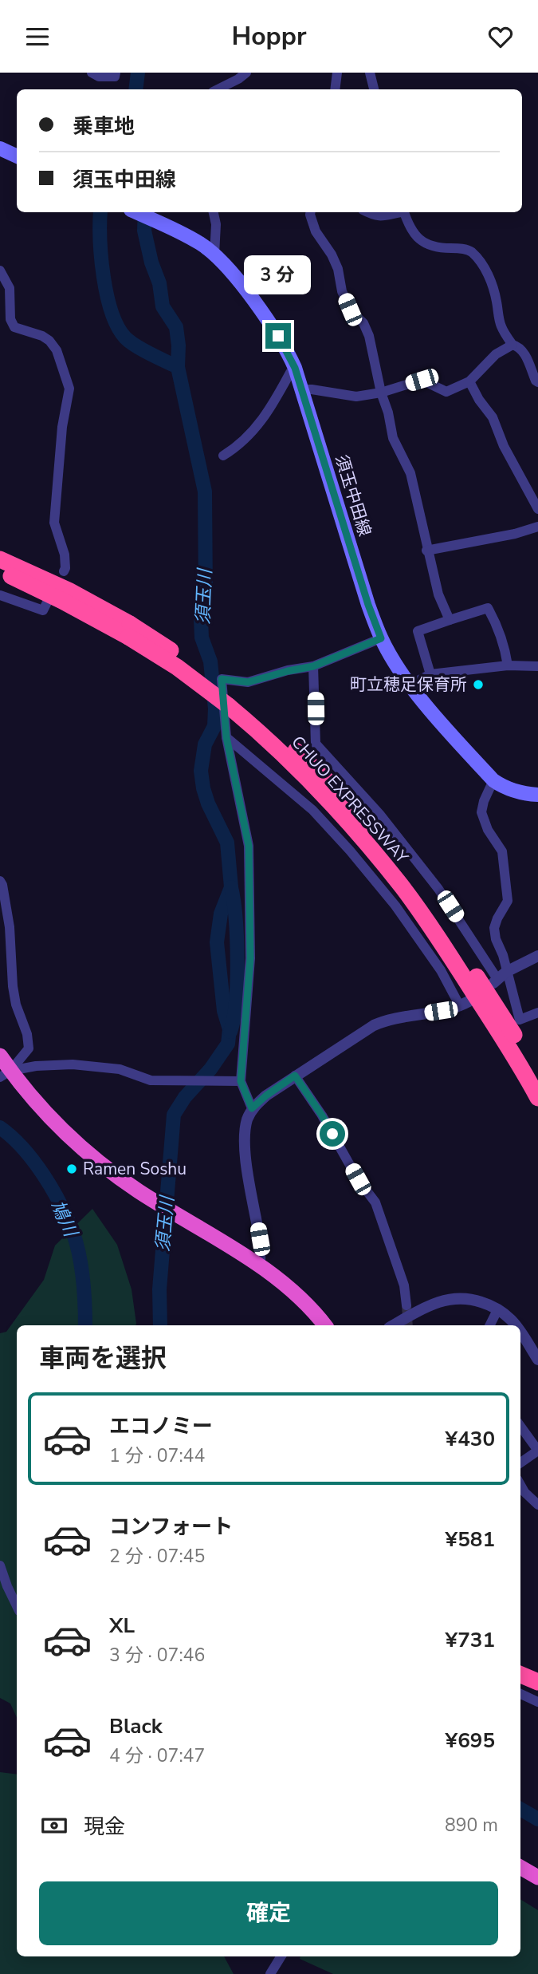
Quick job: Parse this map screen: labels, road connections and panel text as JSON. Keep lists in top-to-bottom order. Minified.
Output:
{"streets":{"highway":["CHUO EXPRESSWAY"],"main road":["須玉中田線"]},"water":["須玉川","鳩川"],"places":["町立穂足保育所","Ramen Soshu"],"page":{"header":"Hoppr","banner":["乗車地","須玉中田線"],"bubble":"3 分","heading":"車両を選択","list":[{"name":"エコノミー","note":"1 分 · 07:44","value":"¥430"},{"name":"コンフォート","note":"2 分 · 07:45","value":"¥581"},{"name":"XL","note":"3 分 · 07:46","value":"¥731"},{"name":"Black","note":"4 分 · 07:47","value":"¥695"}],"pay":["現金","890 m"],"buttons":"確定"}}
